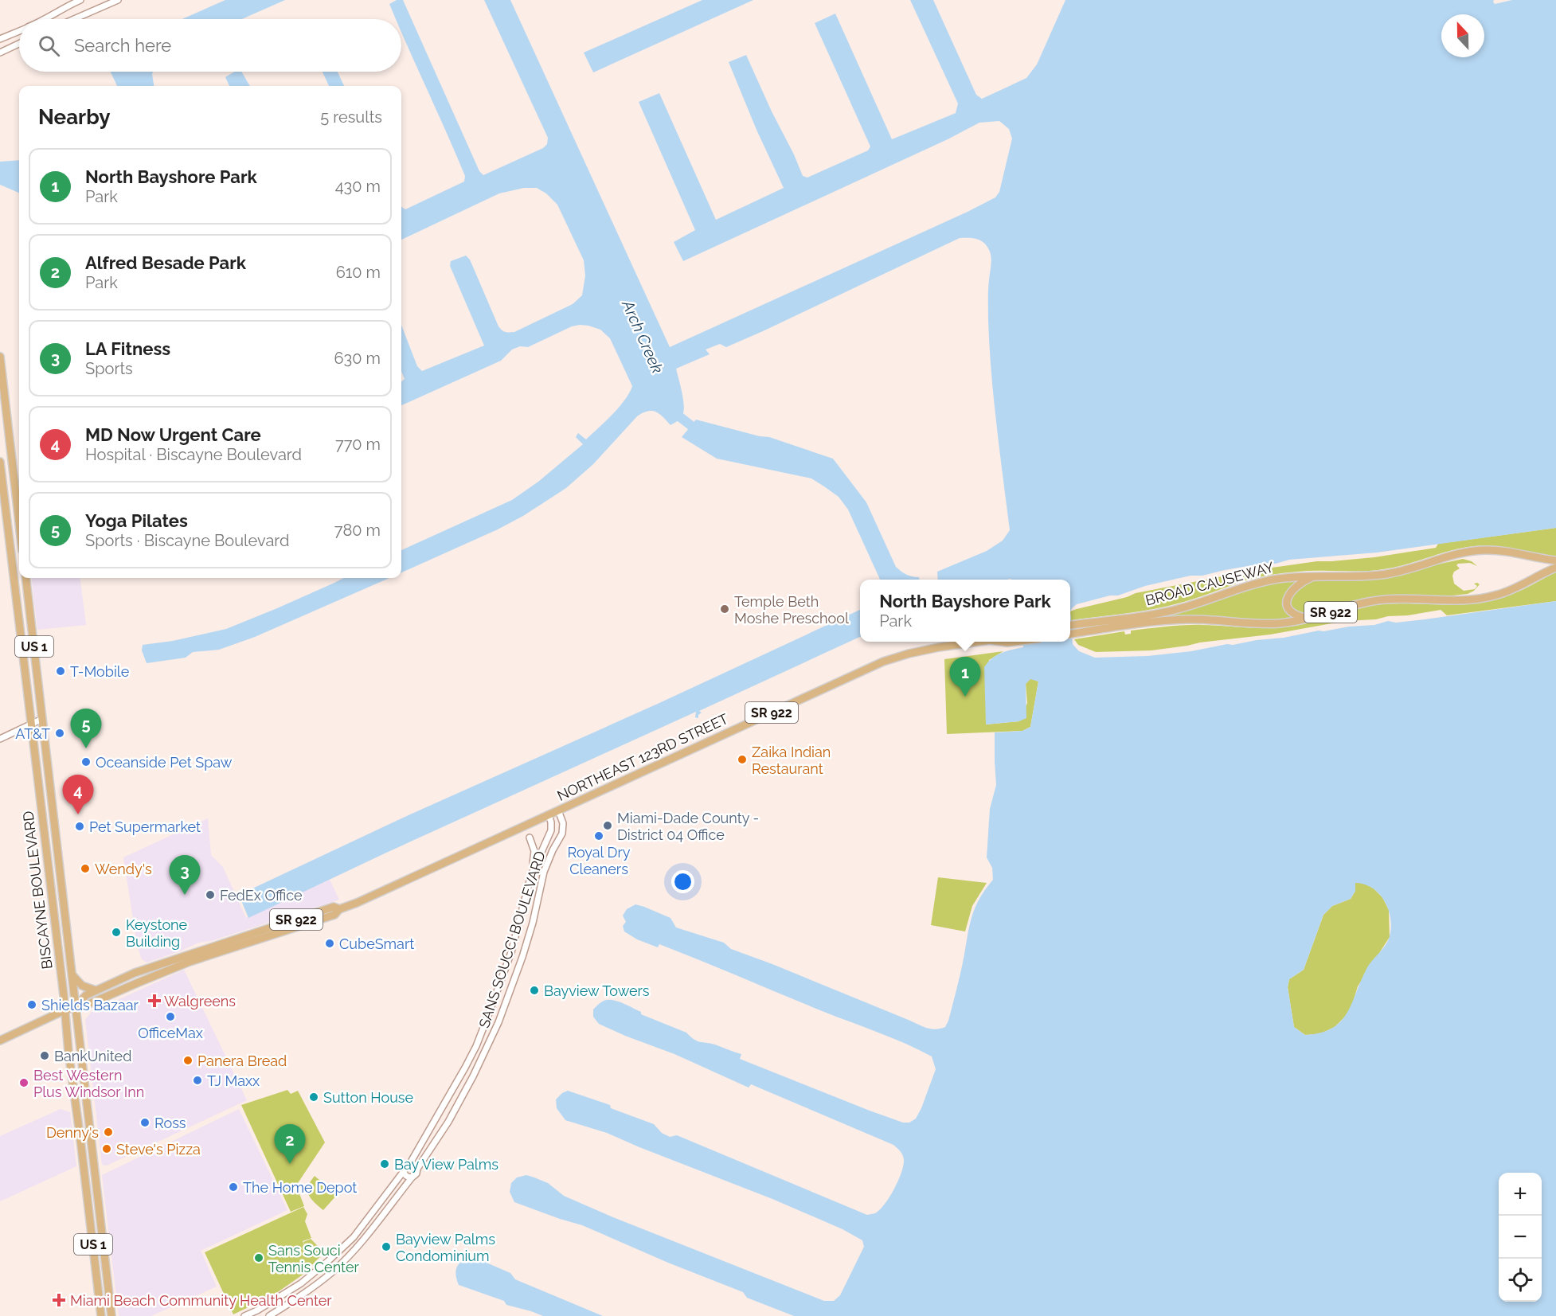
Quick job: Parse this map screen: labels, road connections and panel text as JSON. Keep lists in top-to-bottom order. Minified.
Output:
{"streets":{"main road":["BROAD CAUSEWAY","SR 922","US 1","NORTHEAST 123RD STREET","BISCAYNE BOULEVARD"],"street":["SANS SOUCCI BOULEVARD"]},"crossings":[["NORTHEAST 123RD STREET","BISCAYNE BOULEVARD"],["NORTHEAST 123RD STREET","SANS SOUCCI BOULEVARD"]],"water":["Arch Creek"],"places":{"other":["Temple Beth Moshe Preschool","T-Mobile","AT&T","Zaika Indian Restaurant","Oceanside Pet Spaw","Miami-Dade County - District 04 Office","Pet Supermarket","Royal Dry Cleaners","Wendy's","FedEx Office","Keystone Building","CubeSmart","Bayview Towers","Shields Bazaar","OfficeMax","BankUnited","Panera Bread","TJ Maxx","Best Western Plus Windsor Inn","Sutton House","Ross","Denny's","Steve's Pizza","Bay View Palms","The Home Depot","Bayview Palms Condominium","Sans Souci Tennis Center"],"health":["Walgreens","Miami Beach Community Health Center"]},"north":"top","page":{"search":"Search here","heading":["Nearby","5 results"],"list":[{"mark":"1","name":"North Bayshore Park","note":"Park","value":"430 m"},{"mark":"2","name":"Alfred Besade Park","note":"Park","value":"610 m"},{"mark":"3","name":"LA Fitness","note":"Sports","value":"630 m"},{"mark":"4","name":"MD Now Urgent Care","note":"Hospital · Biscayne Boulevard","value":"770 m"},{"mark":"5","name":"Yoga Pilates","note":"Sports · Biscayne Boulevard","value":"780 m"}],"popup":["North Bayshore Park","Park"],"pins":["1","5","4","3","2"],"map_buttons":["+","−"]}}
